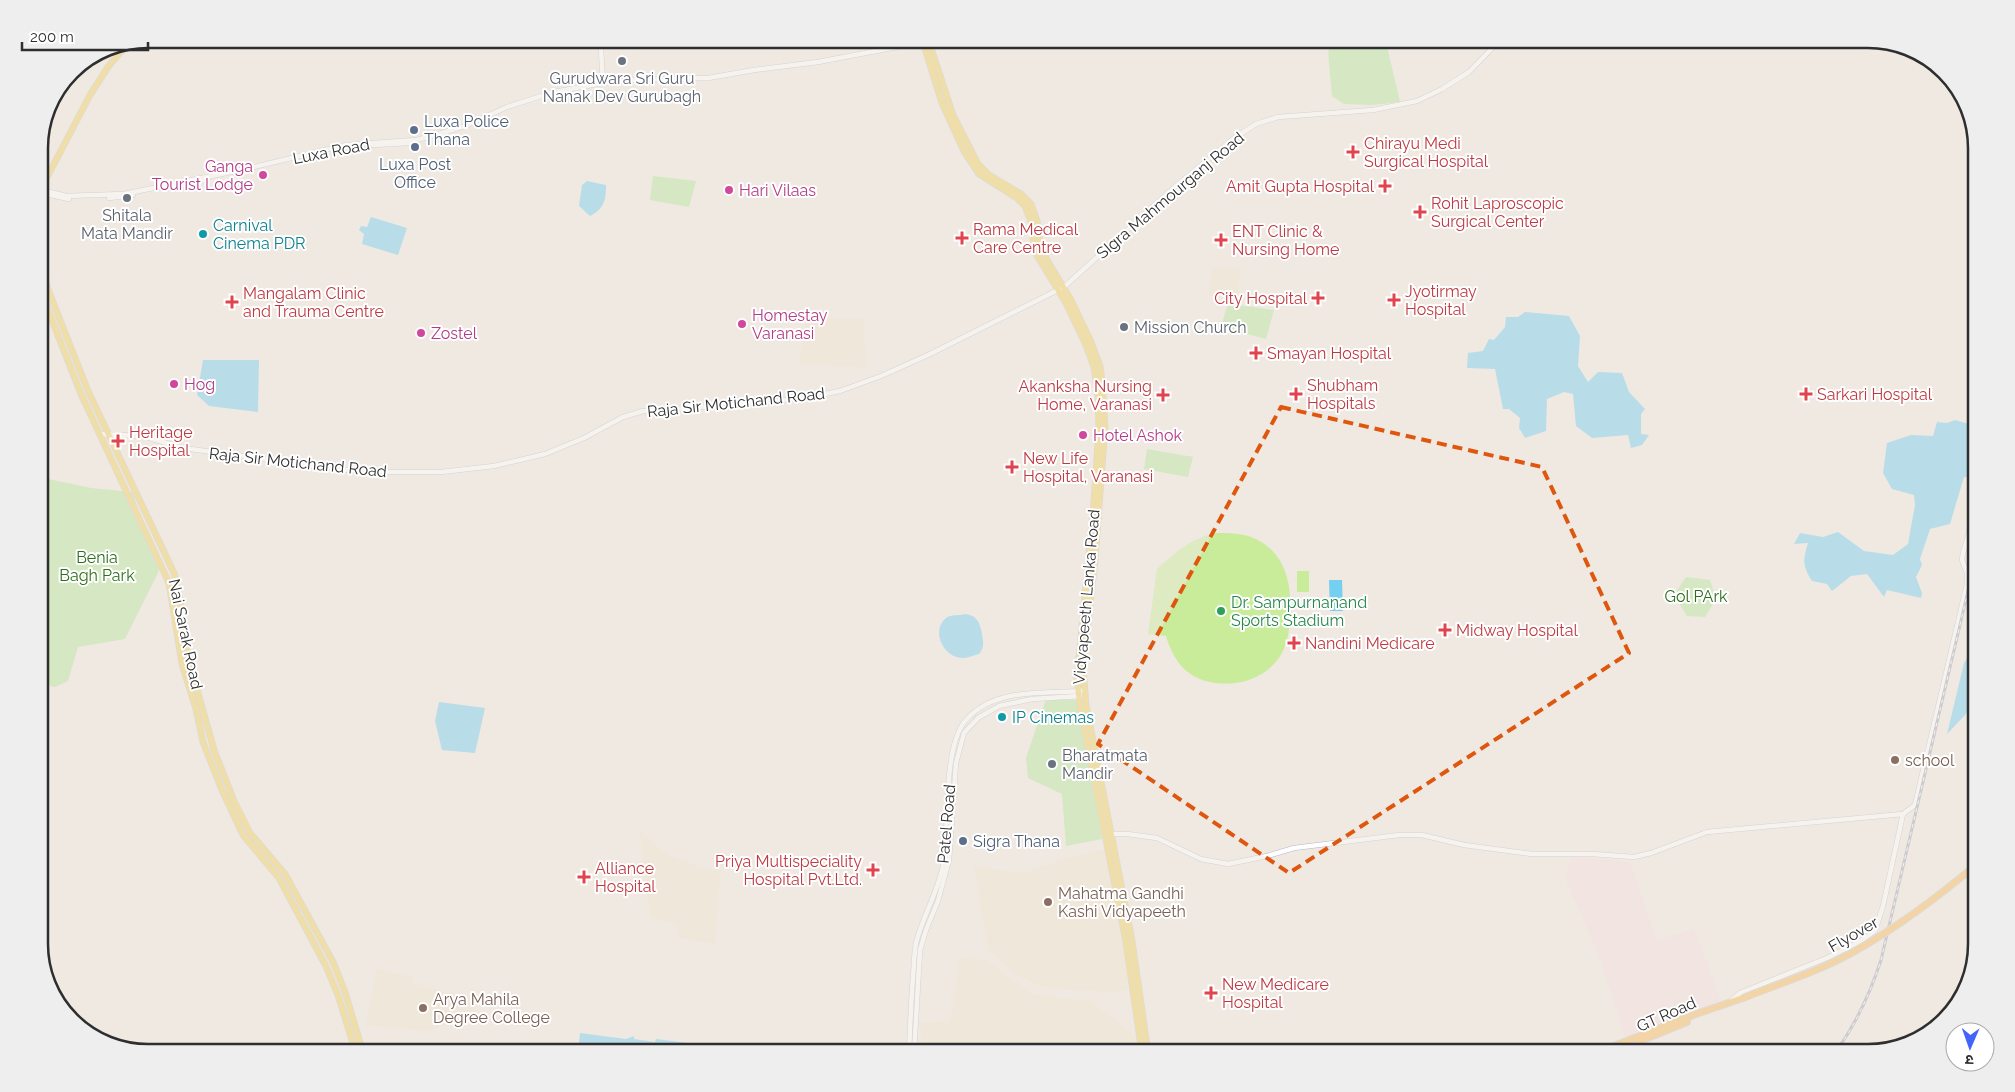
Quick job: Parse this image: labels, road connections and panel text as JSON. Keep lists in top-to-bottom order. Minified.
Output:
{"streets":{"highway":["Flyover","GT Road"],"main road":["Vidyapeeth Lanka Road","Nai Sarak Road"],"street":["Luxa Road","SIgra Mahmourganj Road","Raja Sir Motichand Road","Patel Road"]},"crossings":[["SIgra Mahmourganj Road","Raja Sir Motichand Road"],["SIgra Mahmourganj Road","Vidyapeeth Lanka Road"],["Raja Sir Motichand Road","Vidyapeeth Lanka Road"],["Raja Sir Motichand Road","Nai Sarak Road"],["Vidyapeeth Lanka Road","Patel Road"],["Flyover","GT Road"]],"parks":["Benia Bagh Park","Gol PArk"],"places":{"other":["Gurudwara Sri Guru Nanak Dev Gurubagh","Luxa Police Thana","Luxa Post Office","Ganga Tourist Lodge","Hari Vilaas","Shitala Mata Mandir","Carnival Cinema PDR","Homestay Varanasi","Mission Church","Zostel","Hog","Hotel Ashok","Dr. Sampurnanand Sports Stadium","IP Cinemas","school","Bharatmata Mandir","Sigra Thana","Mahatma Gandhi Kashi Vidyapeeth","Arya Mahila Degree College"],"health":["Chirayu Medi Surgical Hospital","Amit Gupta Hospital","Rohit Laproscopic Surgical Center","Rama Medical Care Centre","ENT Clinic & Nursing Home","City Hospital","Jyotirmay Hospital","Mangalam Clinic and Trauma Centre","Smayan Hospital","Shubham Hospitals","Sarkari Hospital","Akanksha Nursing Home, Varanasi","Heritage Hospital","New Life Hospital, Varanasi","Midway Hospital","Nandini Medicare","Priya Multispeciality Hospital Pvt.Ltd.","Alliance Hospital","New Medicare Hospital"]},"scale_bar":"200 m","north":"bottom"}
